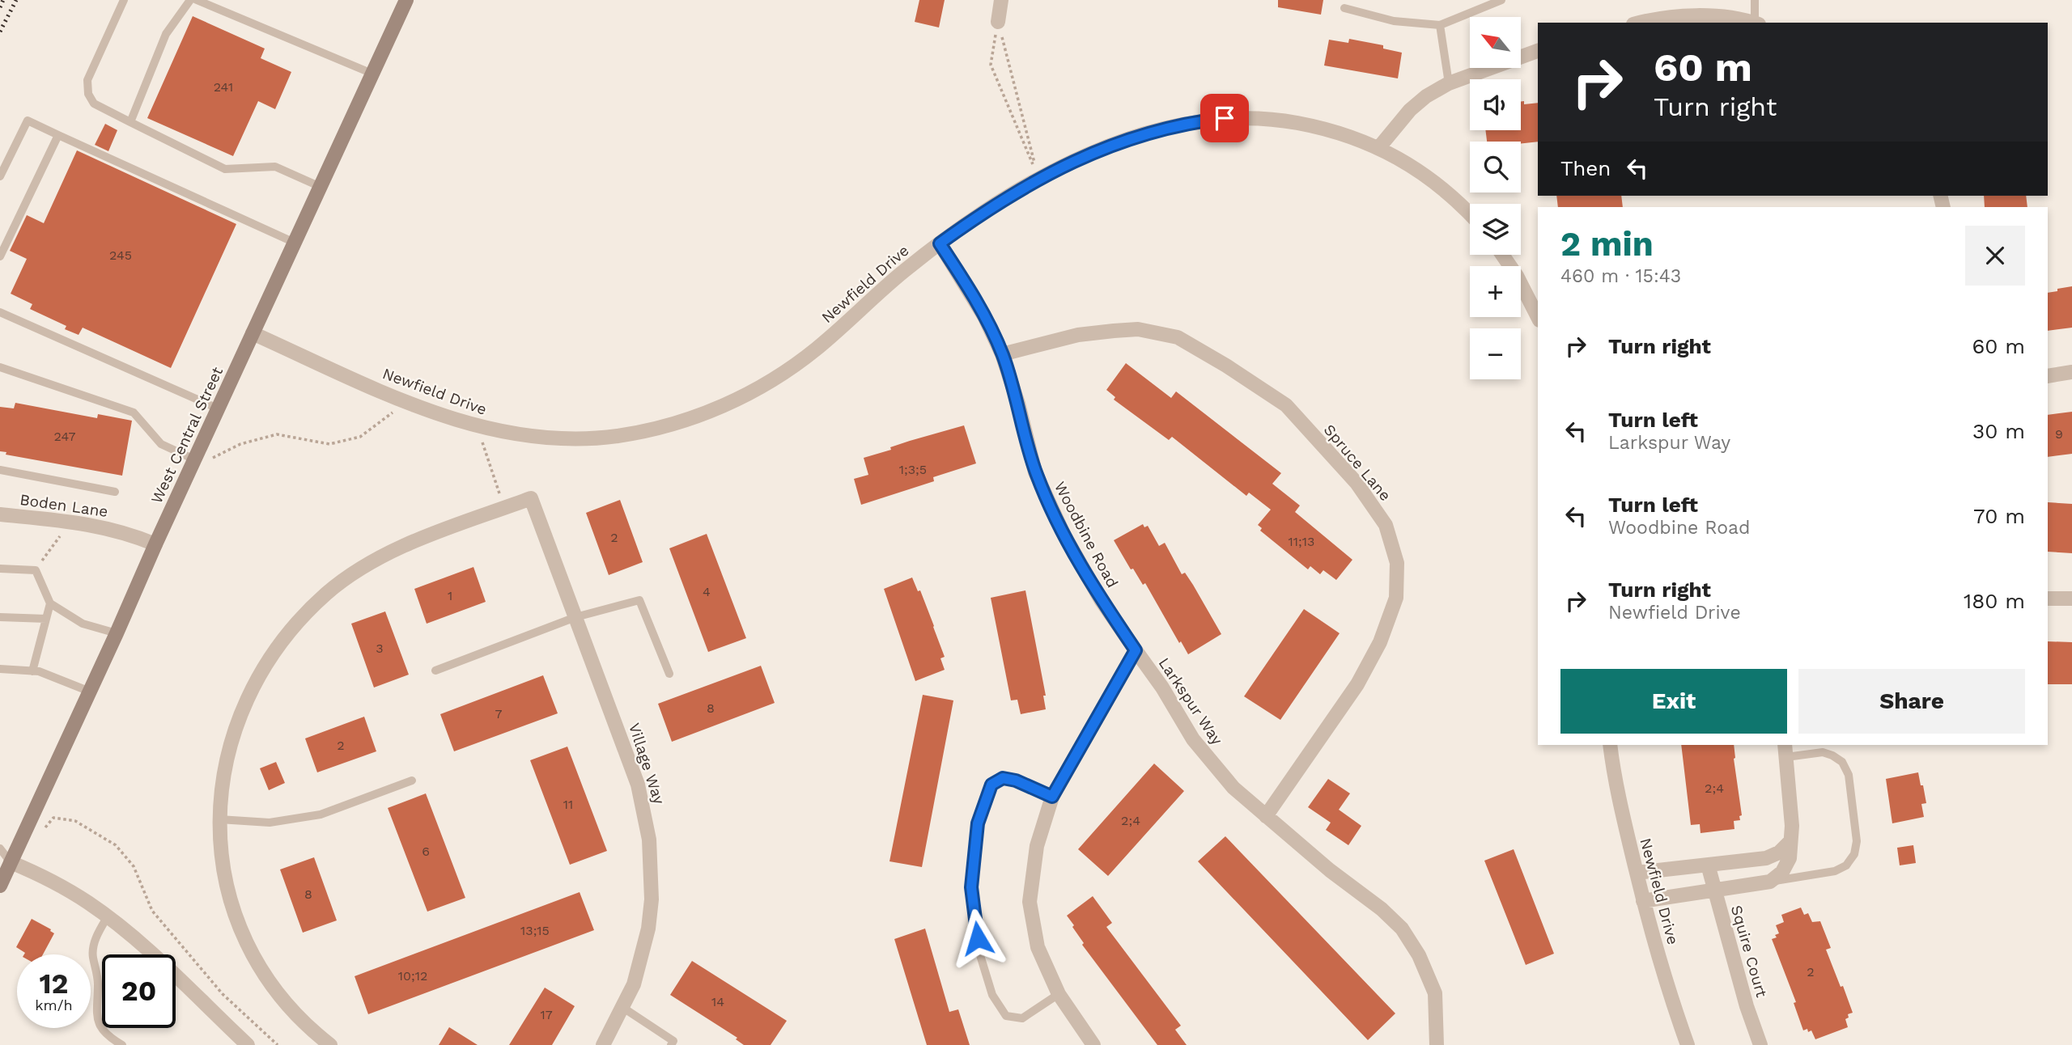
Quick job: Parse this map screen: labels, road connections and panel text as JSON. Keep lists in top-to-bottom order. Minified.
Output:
{"streets":{"main road":["West Central Street"],"street":["Newfield Drive","Spruce Lane","Boden Lane","Woodbine Road","Larkspur Way","Village Way","Squire Court"]},"crossings":[["Newfield Drive","West Central Street"],["Newfield Drive","Woodbine Road"],["West Central Street","Boden Lane"],["Spruce Lane","Woodbine Road"],["Spruce Lane","Larkspur Way"],["Woodbine Road","Larkspur Way"]],"house_numbers":["241","245","9","247","1;3;5","2","11;13","4","1","3","8","7","2","2;4","11","2;4","6","8","13;15","2","10;12","14","17"],"north":"top left","page":{"map_buttons":["+","−"],"turn":["60 m","Turn right"],"then":"Then","heading":["2 min","460 m · 15:43"],"list":[{"name":"Turn right","value":"60 m"},{"name":"Turn left","note":"Larkspur Way","value":"30 m"},{"name":"Turn left","note":"Woodbine Road","value":"70 m"},{"name":"Turn right","note":"Newfield Drive","value":"180 m"}],"buttons":["Exit","Share"],"speed":"12 km/h","limit":"20"}}
